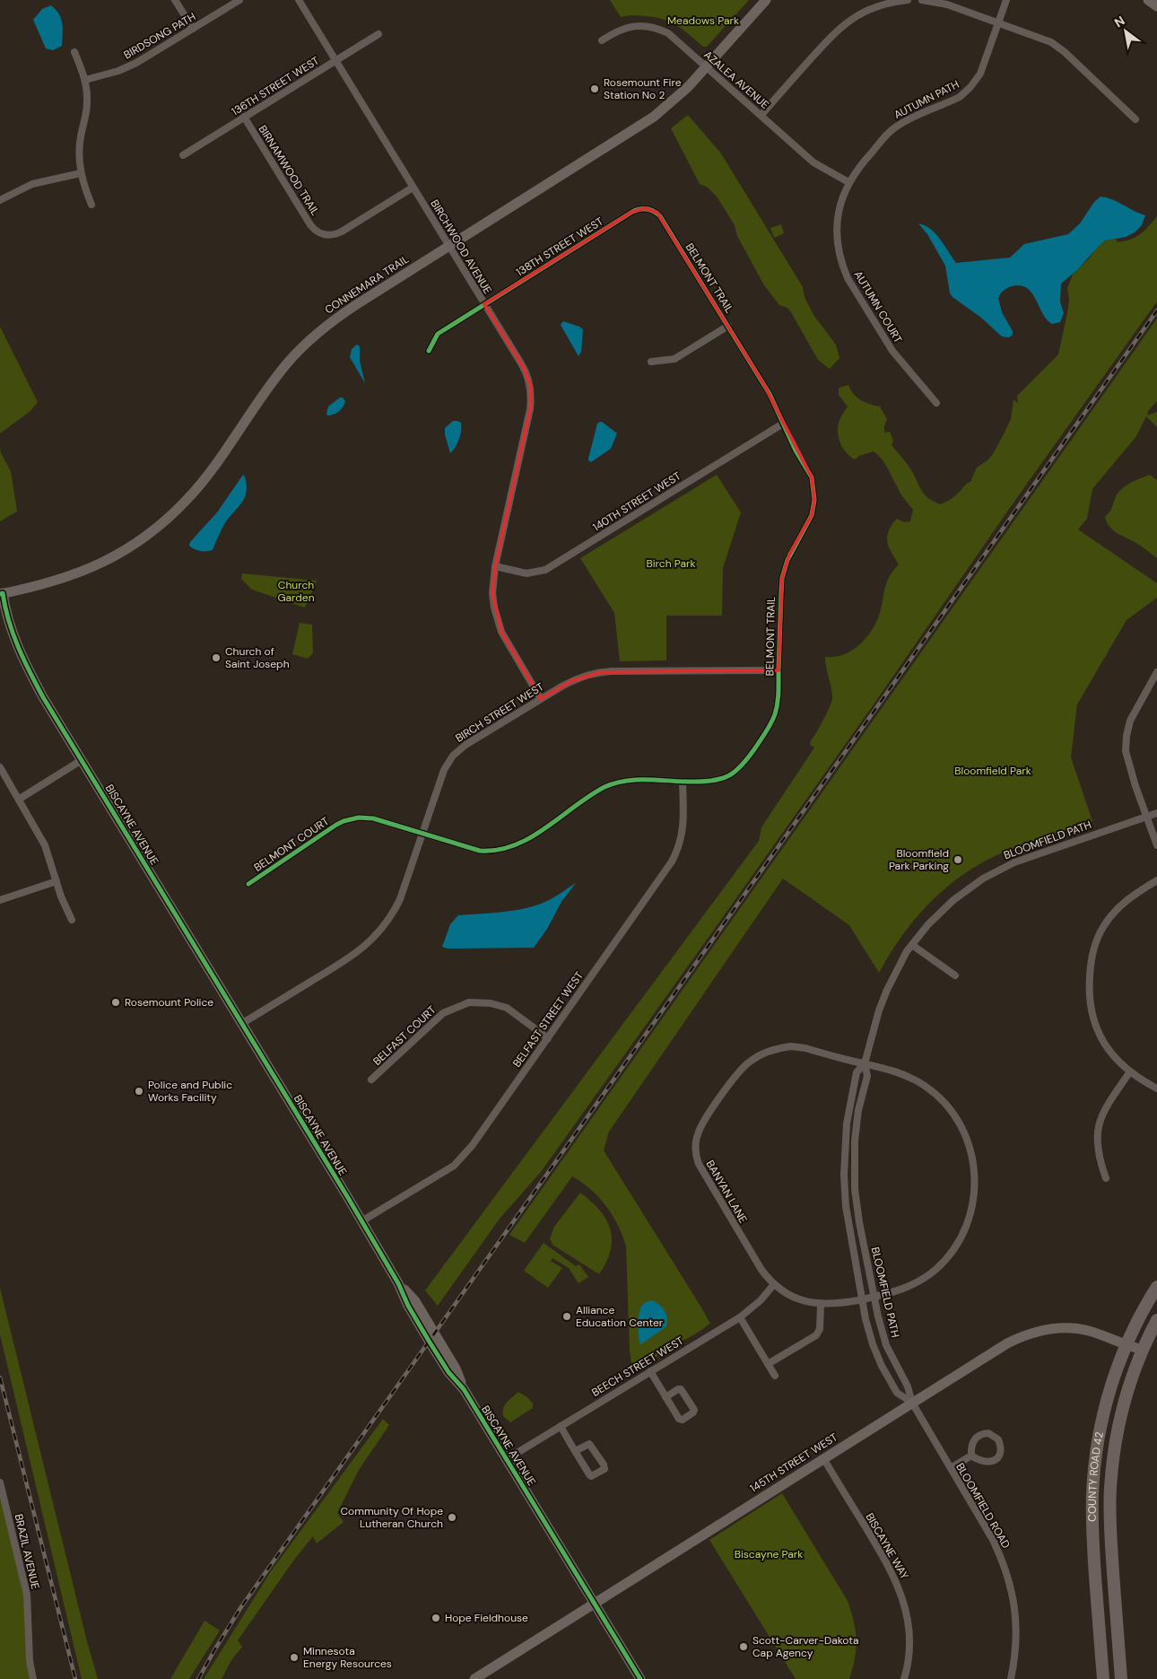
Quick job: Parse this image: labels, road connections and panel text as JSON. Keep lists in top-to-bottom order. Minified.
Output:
{"streets":{"highway":["COUNTY ROAD 42"],"street":["BIRDSONG PATH","AZALEA AVENUE","136TH STREET WEST","AUTUMN PATH","BIRNAMWOOD TRAIL","BIRCHWOOD AVENUE","138TH STREET WEST","BELMONT TRAIL","CONNEMARA TRAIL","AUTUMN COURT","140TH STREET WEST","BIRCH STREET WEST","BISCAYNE AVENUE","BLOOMFIELD PATH","BELMONT COURT","BELFAST STREET WEST","BELFAST COURT","BANYAN LANE","BEECH STREET WEST","145TH STREET WEST","BLOOMFIELD ROAD","BISCAYNE WAY","BRAZIL AVENUE"]},"crossings":[["AZALEA AVENUE","AUTUMN PATH"],["AZALEA AVENUE","CONNEMARA TRAIL"],["AZALEA AVENUE","AUTUMN COURT"],["136TH STREET WEST","BIRNAMWOOD TRAIL"],["136TH STREET WEST","BIRCHWOOD AVENUE"],["AUTUMN PATH","AUTUMN COURT"],["BIRNAMWOOD TRAIL","BIRCHWOOD AVENUE"],["BIRCHWOOD AVENUE","138TH STREET WEST"],["BIRCHWOOD AVENUE","CONNEMARA TRAIL"],["BIRCHWOOD AVENUE","140TH STREET WEST"],["BIRCHWOOD AVENUE","BIRCH STREET WEST"],["138TH STREET WEST","BELMONT TRAIL"],["BELMONT TRAIL","140TH STREET WEST"],["BELMONT TRAIL","BIRCH STREET WEST"],["BELMONT TRAIL","BELMONT COURT"],["BELMONT TRAIL","BELFAST STREET WEST"],["CONNEMARA TRAIL","BISCAYNE AVENUE"],["BIRCH STREET WEST","BISCAYNE AVENUE"],["BIRCH STREET WEST","BELMONT COURT"],["BISCAYNE AVENUE","BELFAST STREET WEST"],["BISCAYNE AVENUE","BEECH STREET WEST"],["BISCAYNE AVENUE","145TH STREET WEST"],["BLOOMFIELD PATH","BANYAN LANE"],["BLOOMFIELD PATH","145TH STREET WEST"],["BLOOMFIELD PATH","BLOOMFIELD ROAD"],["BELFAST STREET WEST","BELFAST COURT"],["BANYAN LANE","BEECH STREET WEST"],["145TH STREET WEST","COUNTY ROAD 42"],["145TH STREET WEST","BLOOMFIELD ROAD"],["145TH STREET WEST","BISCAYNE WAY"]],"parks":["Meadows Park","Birch Park","Church Garden","Bloomfield Park","Biscayne Park"],"places":["Rosemount Fire Station No 2","Church of Saint Joseph","Bloomfield Park Parking","Rosemount Police","Police and Public Works Facility","Alliance Education Center","Community Of Hope Lutheran Church","Hope Fieldhouse","Scott-Carver-Dakota Cap Agency","Minnesota Energy Resources"],"north":"top left"}
